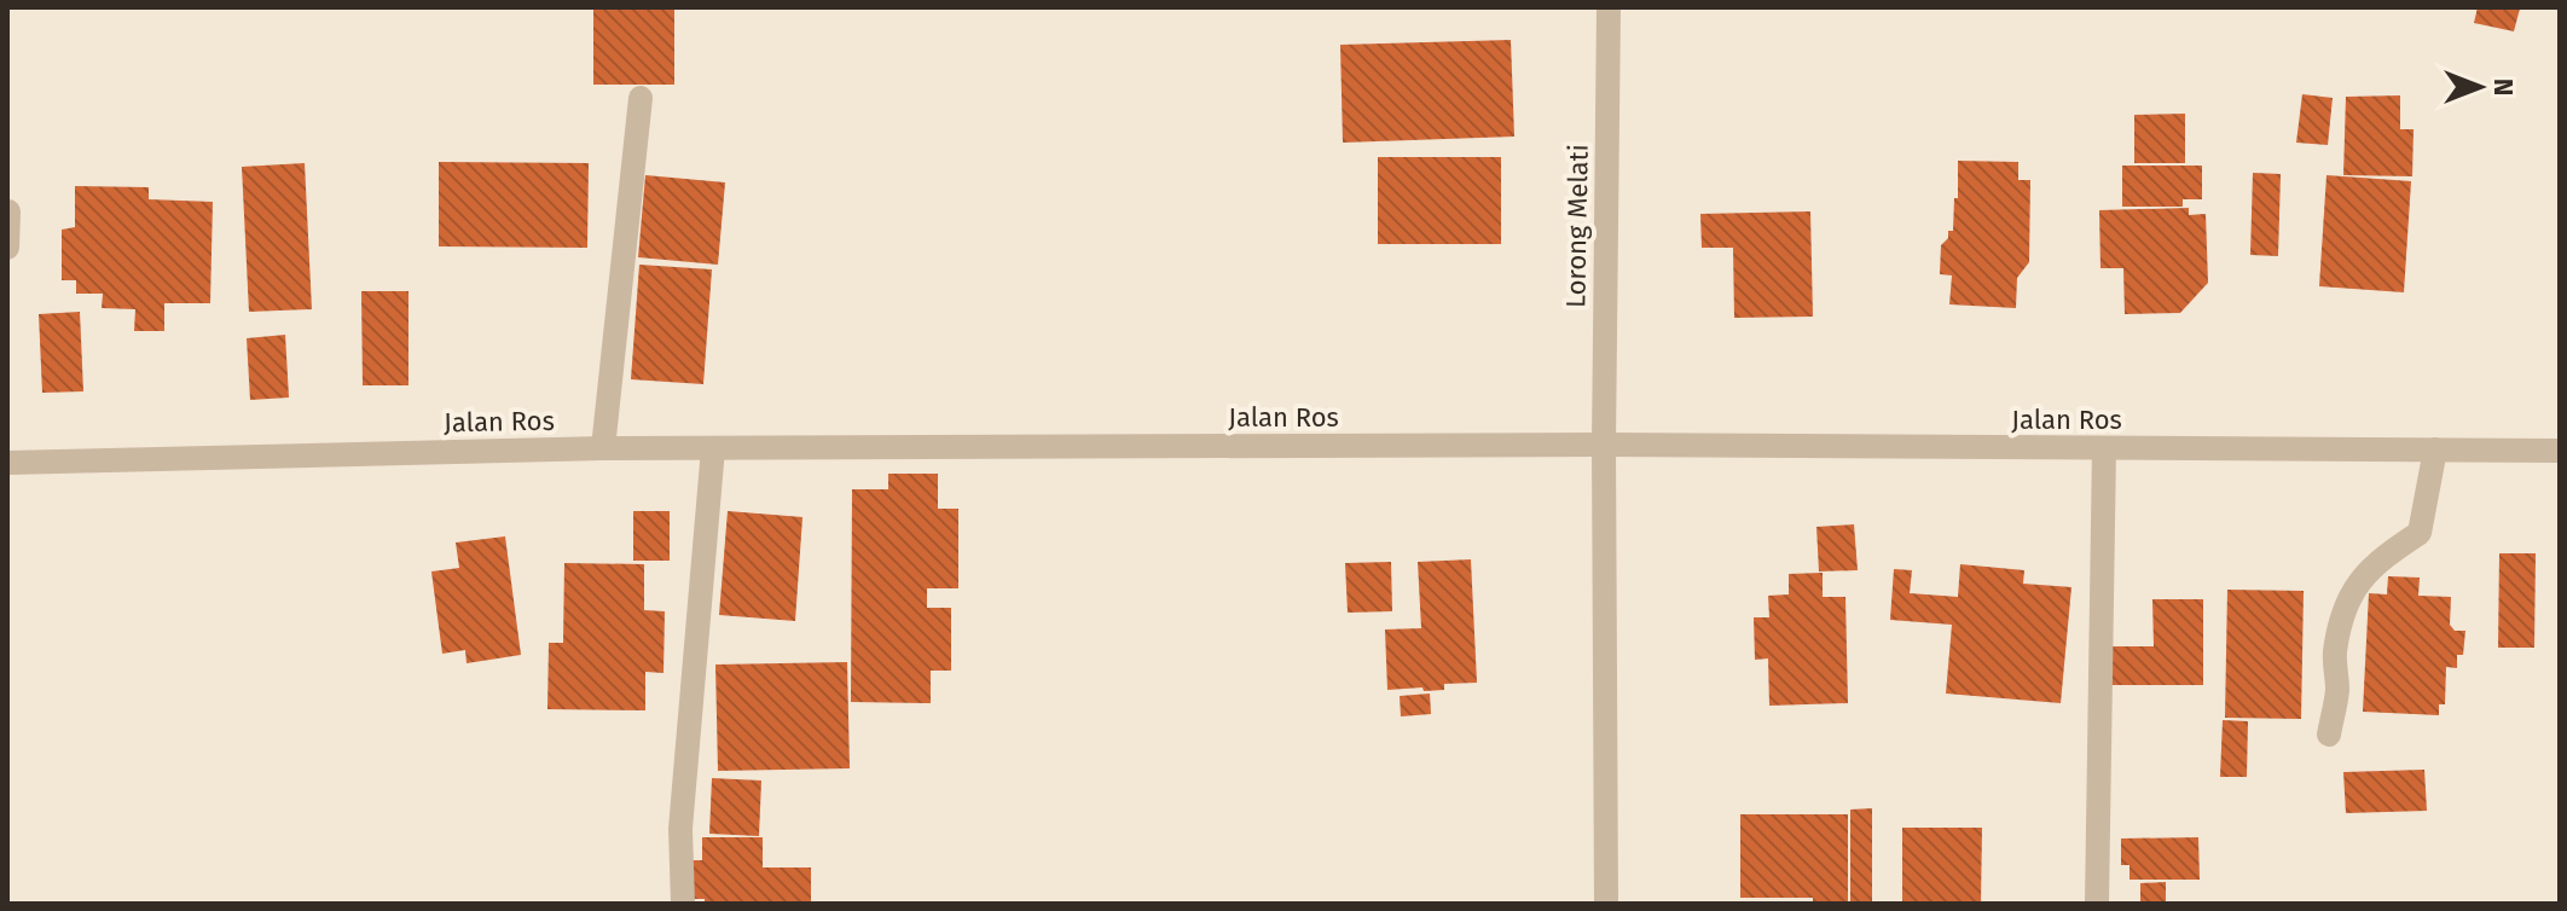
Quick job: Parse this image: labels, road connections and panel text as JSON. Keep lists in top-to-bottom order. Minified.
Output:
{"streets":{"street":["Lorong Melati","Jalan Ros"]},"crossings":[["Lorong Melati","Jalan Ros"]],"north":"right"}
